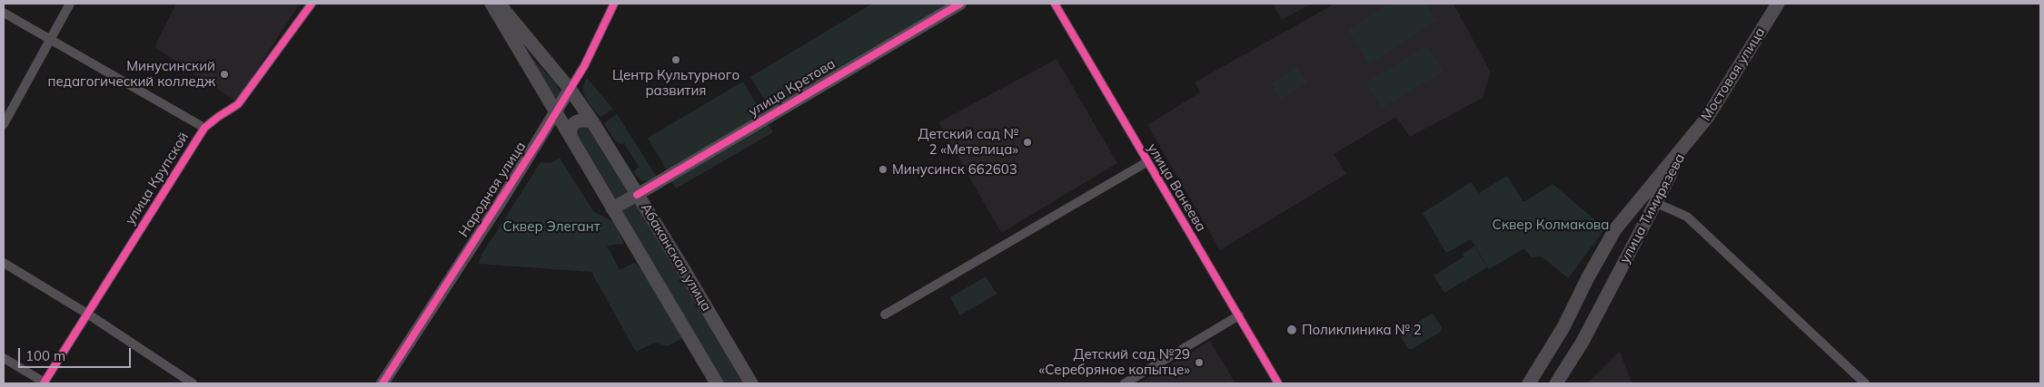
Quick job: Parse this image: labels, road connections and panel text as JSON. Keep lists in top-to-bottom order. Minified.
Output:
{"streets":{"main road":["Мостовая улица","улица Тимирязева","Абаканская улица"],"street":["улица Кретова","улица Крупской","улица Ванеева","Народная улица"]},"crossings":[["Мостовая улица","улица Тимирязева"],["улица Кретова","Абаканская улица"],["Народная улица","Абаканская улица"]],"parks":["Сквер Колмакова","Сквер Элегант"],"places":["Центр Культурного развития","Минусинский педагогический колледж","Детский сад № 2 «Метелица»","Минусинск 662603","Поликлиника № 2","Детский сад №29 «Серебряное копытце»"],"scale_bar":"100 m"}
